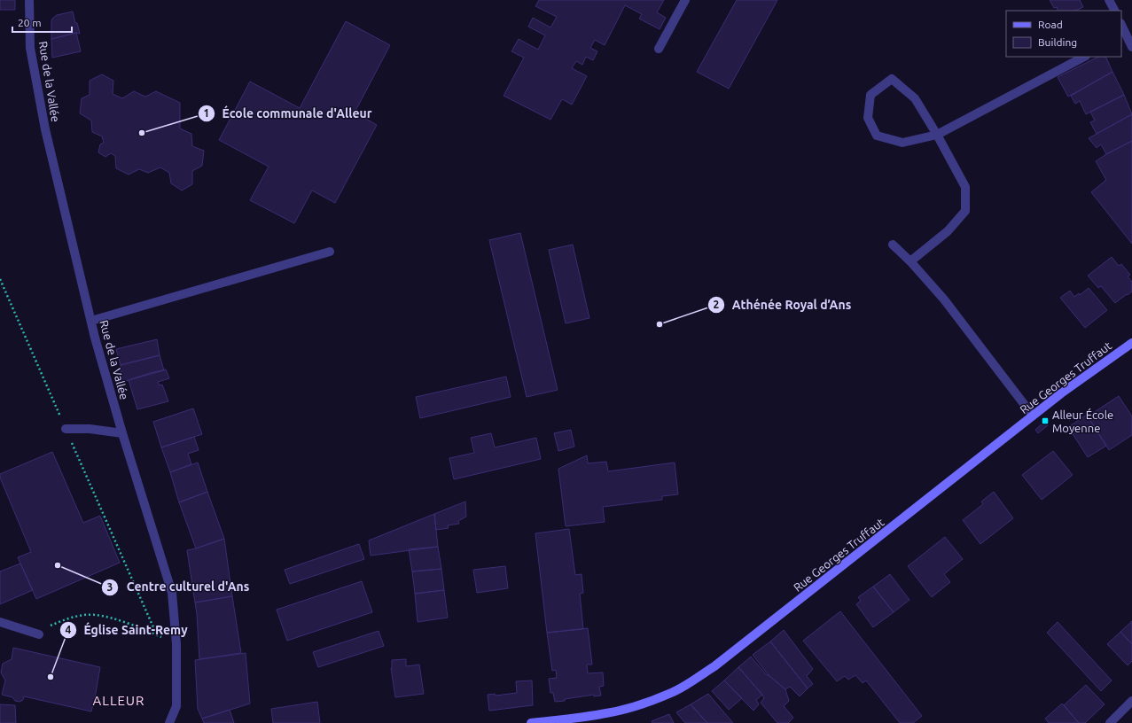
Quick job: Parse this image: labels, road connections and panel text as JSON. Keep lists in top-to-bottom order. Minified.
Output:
{"streets":{"street":["Rue de la Vallée","Rue Georges Truffaut"]},"districts":["ALLEUR"],"places":{"other":["École communale d'Alleur","Athénée Royal d’Ans","Centre culturel d'Ans","Église Saint-Remy"],"transit":["Alleur École Moyenne"]},"legend":["Road","Building"],"scale_bar":"20 m"}
